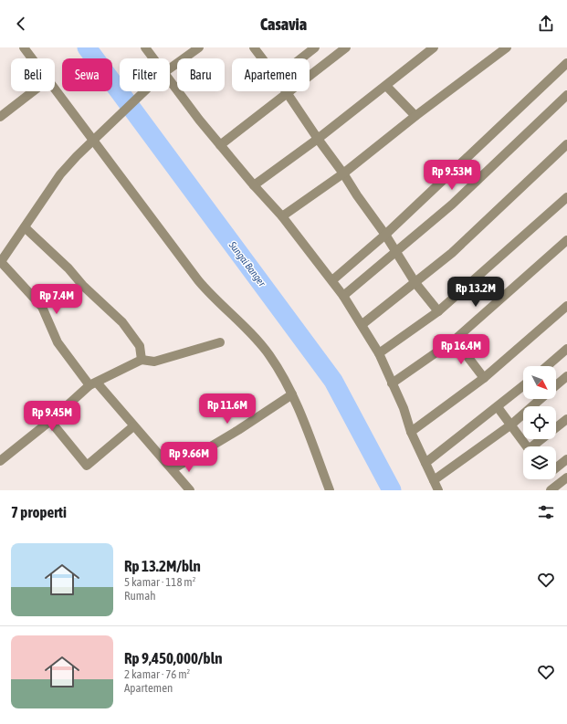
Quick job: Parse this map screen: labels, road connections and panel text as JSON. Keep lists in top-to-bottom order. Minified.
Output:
{"water":["Sungai Banger"],"north":"bottom right","page":{"header":"Casavia","chip":["Beli","Sewa","Filter","Baru","Apartemen"],"price":["Rp 9.53M","Rp 13.2M","Rp 7.4M","Rp 16.4M","Rp 11.6M","Rp 9.45M","Rp 9.66M"],"heading":"7 properti","list":[{"name":"Rp 13.2M/bln","note":"5 kamar · 118 m² · Rumah"},{"name":"Rp 9,450,000/bln","note":"2 kamar · 76 m² · Apartemen"}]}}
